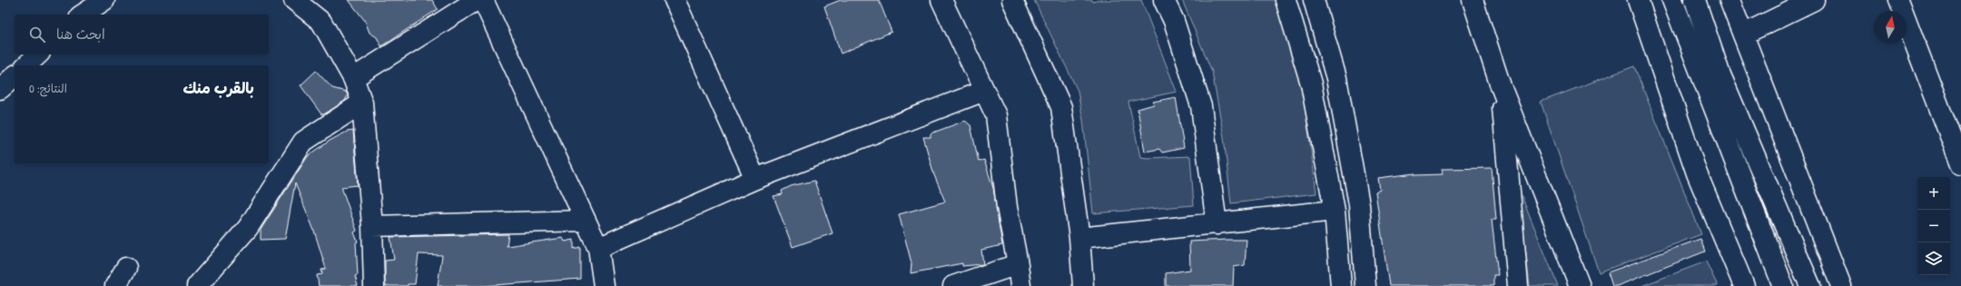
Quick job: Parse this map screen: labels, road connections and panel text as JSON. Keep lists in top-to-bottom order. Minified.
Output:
{"north":"top","page":{"search":"ابحث هنا","heading":["بالقرب منك","النتائج: 0"],"map_buttons":["+","−"]}}
